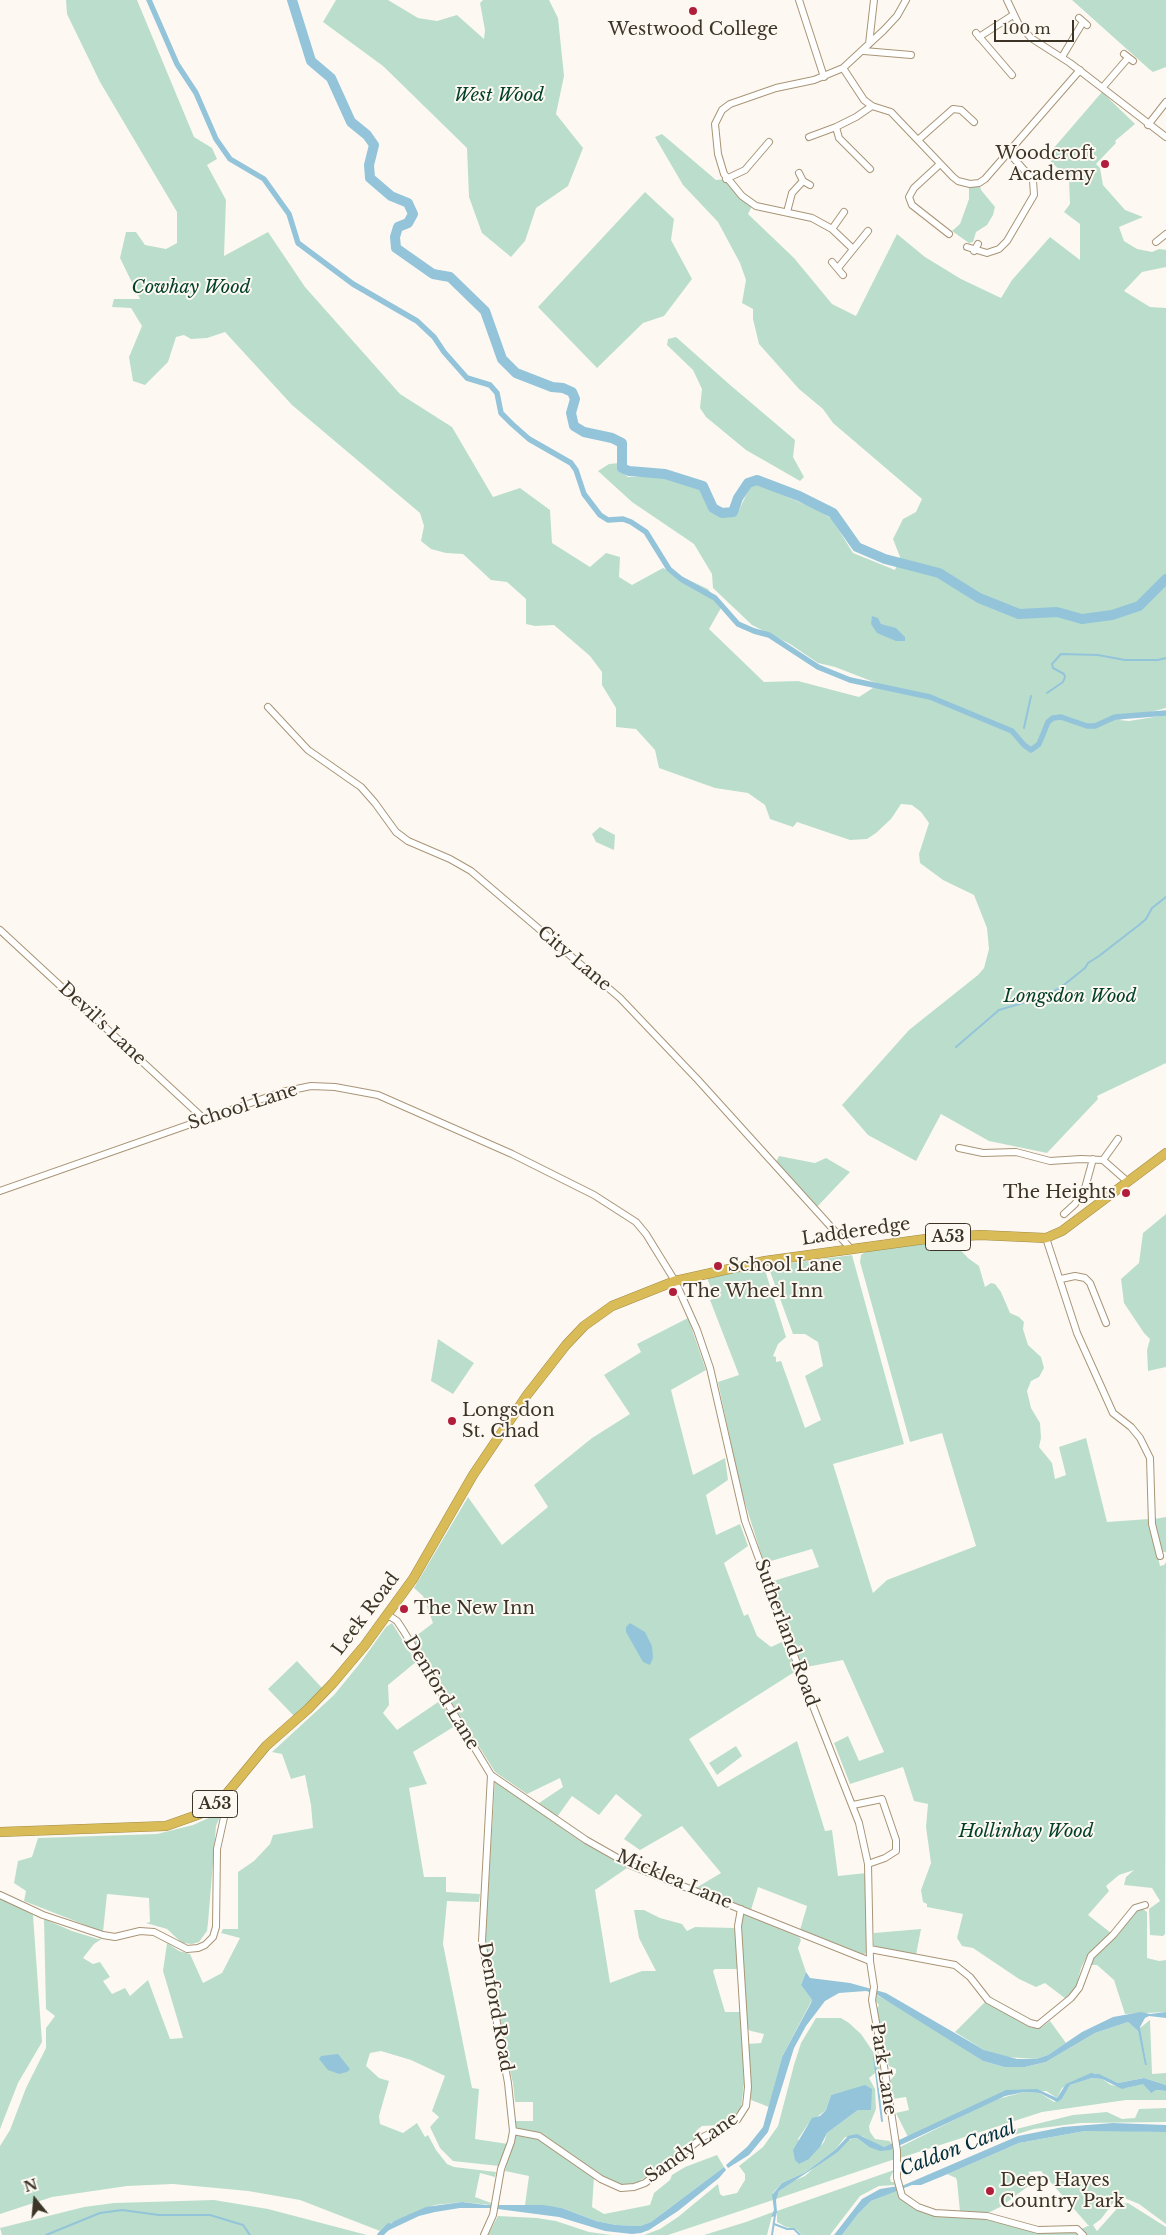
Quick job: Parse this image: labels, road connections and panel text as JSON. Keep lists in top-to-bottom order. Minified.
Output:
{"streets":{"highway":["Ladderedge","A53","Leek Road"],"street":["City Lane","Devil's Lane","School Lane","Sutherland Road","Denford Lane","Micklea Lane","Denford Road","Park Lane","Sandy Lane"]},"crossings":[["City Lane","Ladderedge"],["Devil's Lane","School Lane"],["School Lane","Ladderedge"],["School Lane","Leek Road"],["School Lane","Sutherland Road"],["Ladderedge","Leek Road"],["Ladderedge","Sutherland Road"],["Leek Road","Sutherland Road"],["Leek Road","Denford Lane"],["Sutherland Road","Micklea Lane"],["Sutherland Road","Park Lane"],["Denford Lane","Micklea Lane"],["Denford Lane","Denford Road"],["Micklea Lane","Denford Road"],["Micklea Lane","Sandy Lane"],["Denford Road","Sandy Lane"]],"water":["Caldon Canal"],"parks":["West Wood","Cowhay Wood","Longsdon Wood","Hollinhay Wood"],"places":["Westwood College","Woodcroft Academy","The Heights","School Lane","The Wheel Inn","Longsdon St. Chad","The New Inn","Deep Hayes Country Park"],"scale_bar":"100 m","north":"top"}
